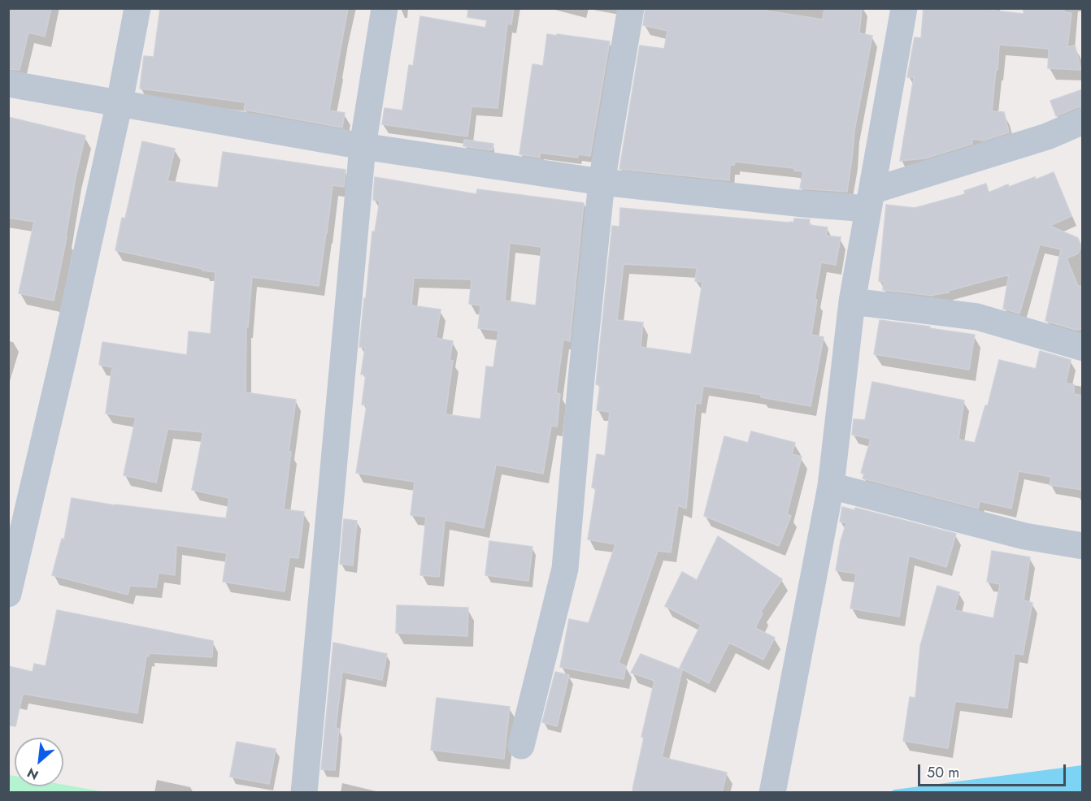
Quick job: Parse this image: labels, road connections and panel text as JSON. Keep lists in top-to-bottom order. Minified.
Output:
{"scale_bar":"50 m","north":"bottom left"}
